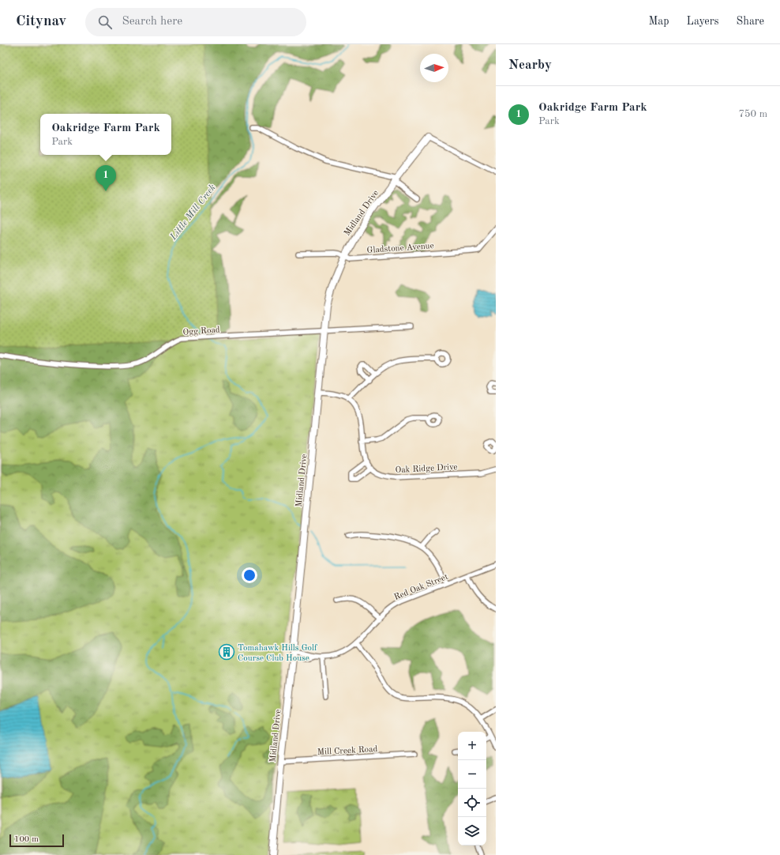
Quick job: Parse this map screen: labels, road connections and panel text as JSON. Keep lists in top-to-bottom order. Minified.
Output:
{"streets":{"main road":["Midland Drive"],"street":["Gladstone Avenue","Ogg Road","Oak Ridge Drive","Red Oak Street","Mill Creek Road"]},"crossings":[["Midland Drive","Gladstone Avenue"],["Midland Drive","Ogg Road"],["Midland Drive","Red Oak Street"],["Midland Drive","Mill Creek Road"]],"water":["Little Mill Creek"],"places":{"building":["Tomahawk Hills Golf Course Club House"]},"scale_bar":"100 m","north":"right","page":{"header":"Citynav","search":"Search here","nav":["Map","Layers","Share"],"heading":"Nearby","list":[{"mark":"1","name":"Oakridge Farm Park","note":"Park","value":"750 m"}],"popup":["Oakridge Farm Park","Park"],"pins":"1","map_buttons":["+","−"],"scale":"100 m"}}
